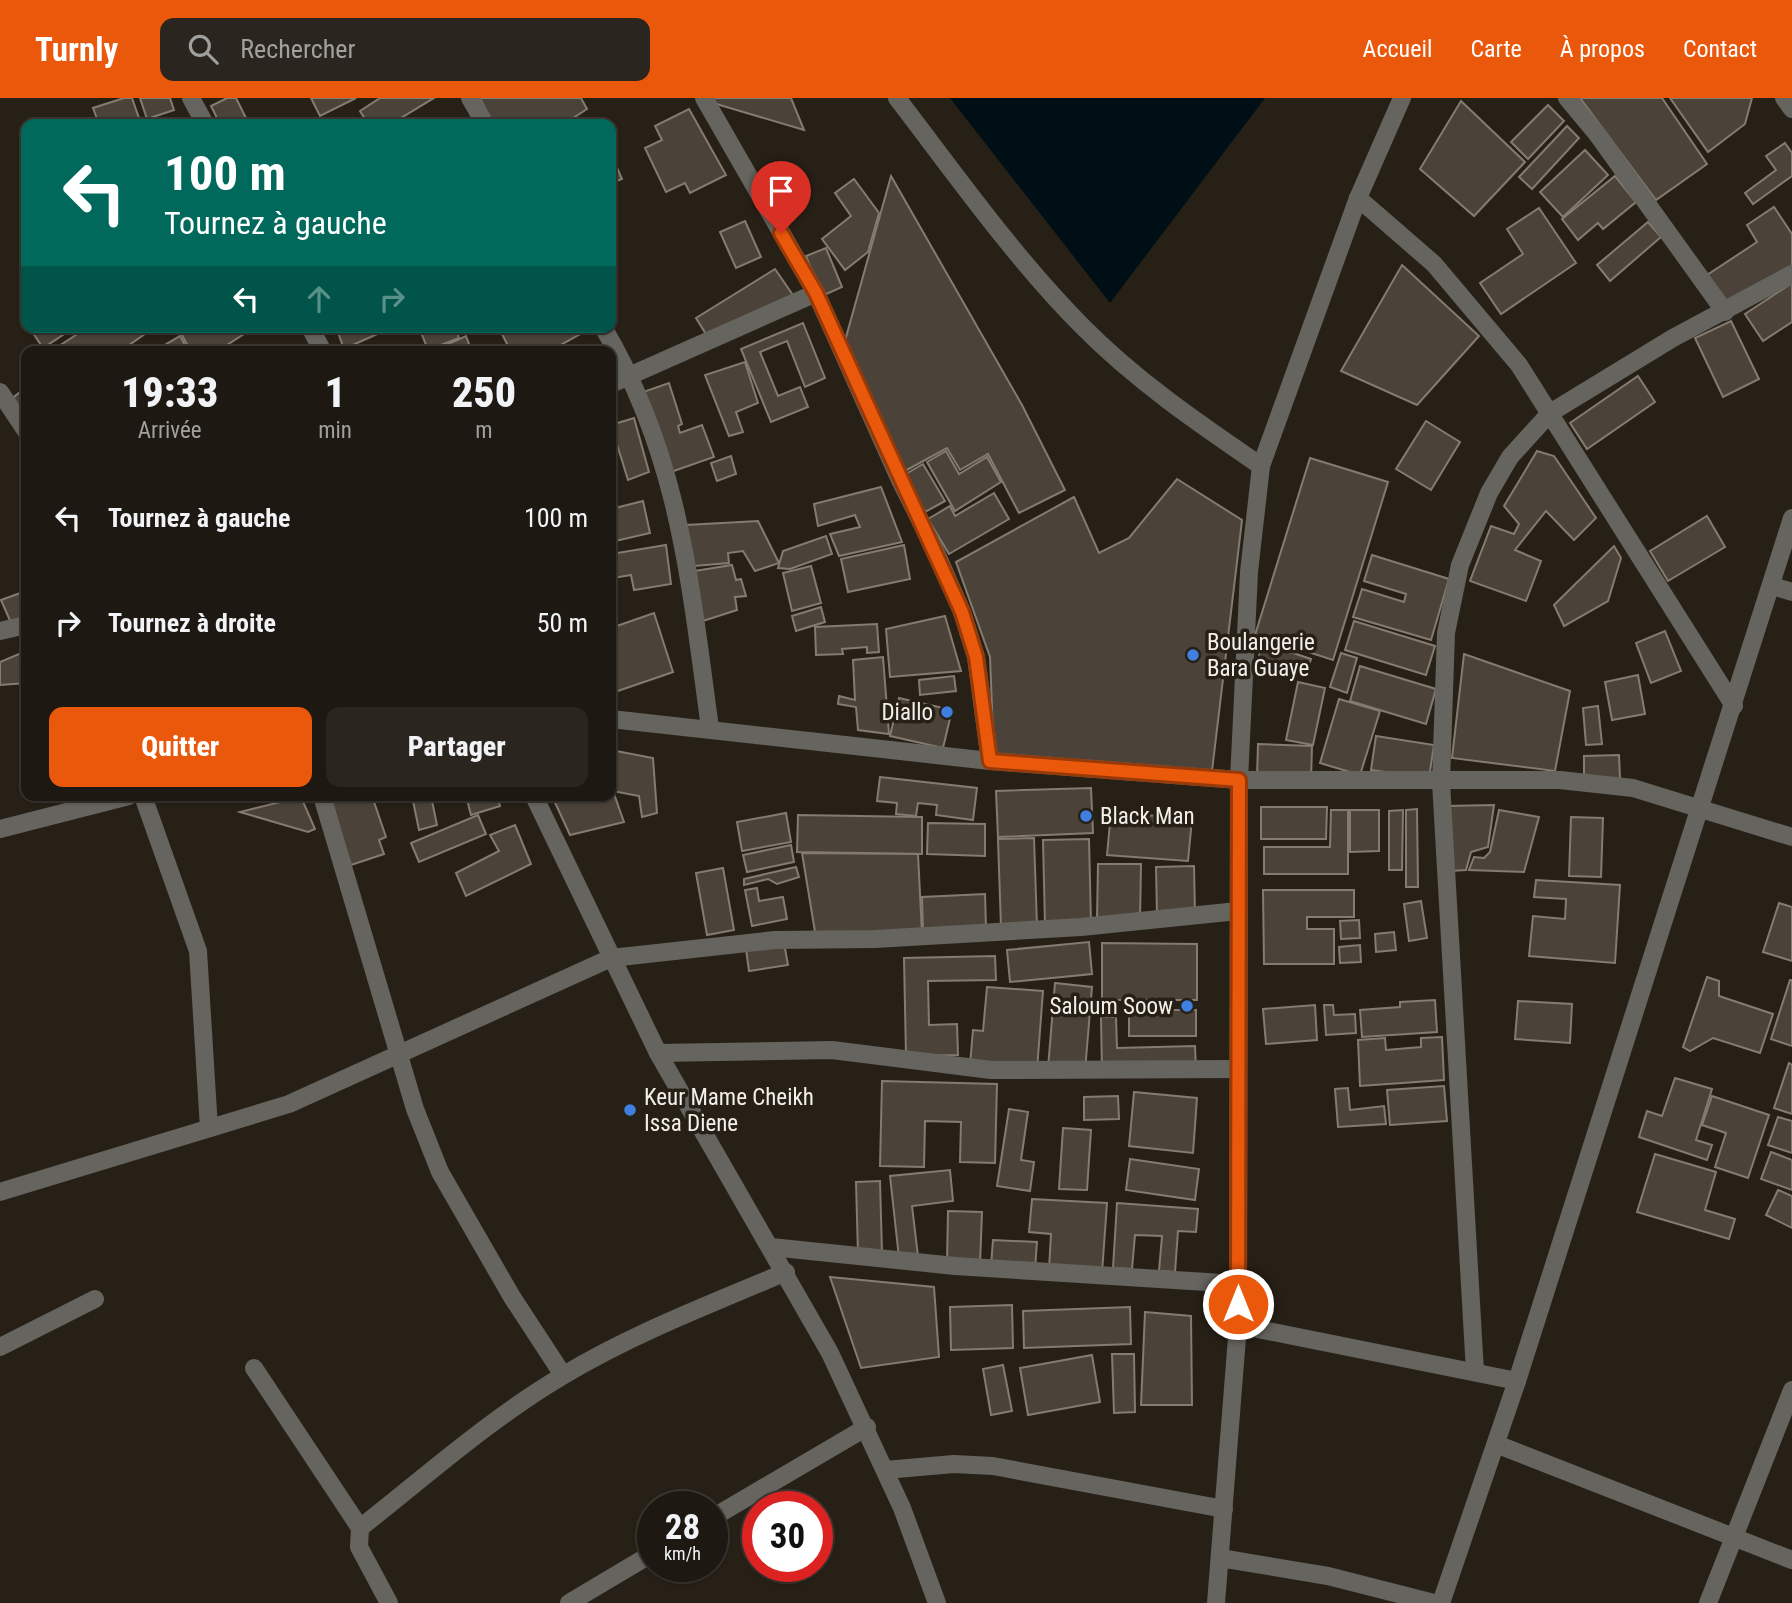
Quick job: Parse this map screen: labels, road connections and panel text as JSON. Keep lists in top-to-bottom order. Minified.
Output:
{"places":["Boulangerie Bara Guaye","Diallo","Black Man","Saloum Soow","Keur Mame Cheikh Issa Diene"],"page":{"header":"Turnly","search":"Rechercher","nav":["Accueil","Carte","À propos","Contact"],"turn":["100 m","Tournez à gauche"],"eta":["19:33","Arrivée","1","min","250","m"],"list":[{"name":"Tournez à gauche","value":"100 m"},{"name":"Tournez à droite","value":"50 m"}],"buttons":["Quitter","Partager"],"speed":"28 km/h","limit":"30"}}
